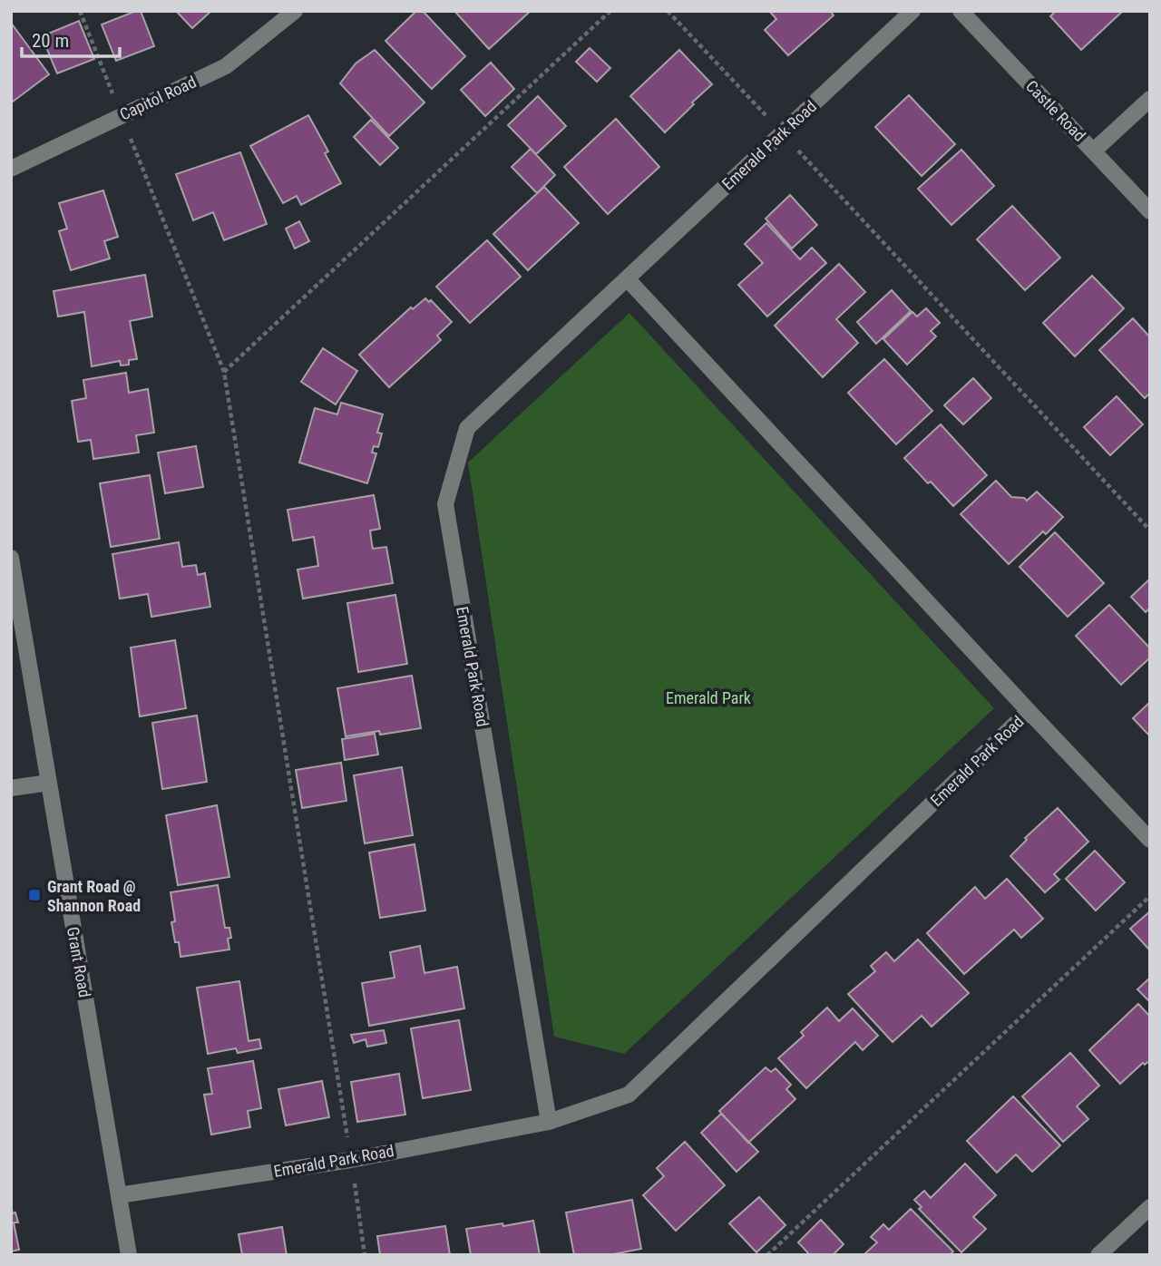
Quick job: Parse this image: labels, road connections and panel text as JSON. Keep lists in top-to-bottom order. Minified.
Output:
{"streets":{"street":["Capitol Road","Castle Road","Emerald Park Road","Grant Road"]},"crossings":[["Emerald Park Road","Grant Road"]],"parks":["Emerald Park"],"places":{"transit":["Grant Road @ Shannon Road"]},"scale_bar":"20 m"}
